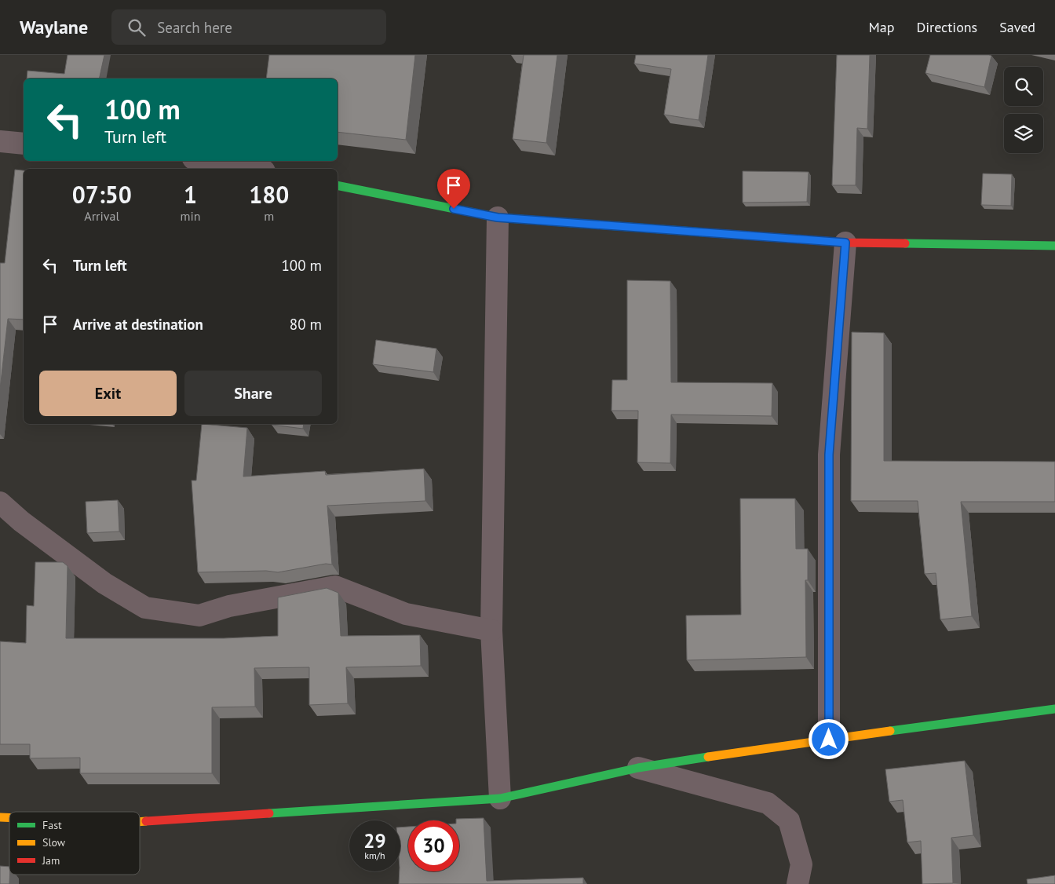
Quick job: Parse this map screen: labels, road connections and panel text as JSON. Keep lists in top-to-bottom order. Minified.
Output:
{"legend":["Fast","Slow","Jam"],"page":{"header":"Waylane","search":"Search here","nav":["Map","Directions","Saved"],"turn":["100 m","Turn left"],"eta":["07:50","Arrival","1","min","180","m"],"list":[{"name":"Turn left","value":"100 m"},{"name":"Arrive at destination","value":"80 m"}],"buttons":["Exit","Share"],"speed":"29 km/h","limit":"30"}}
